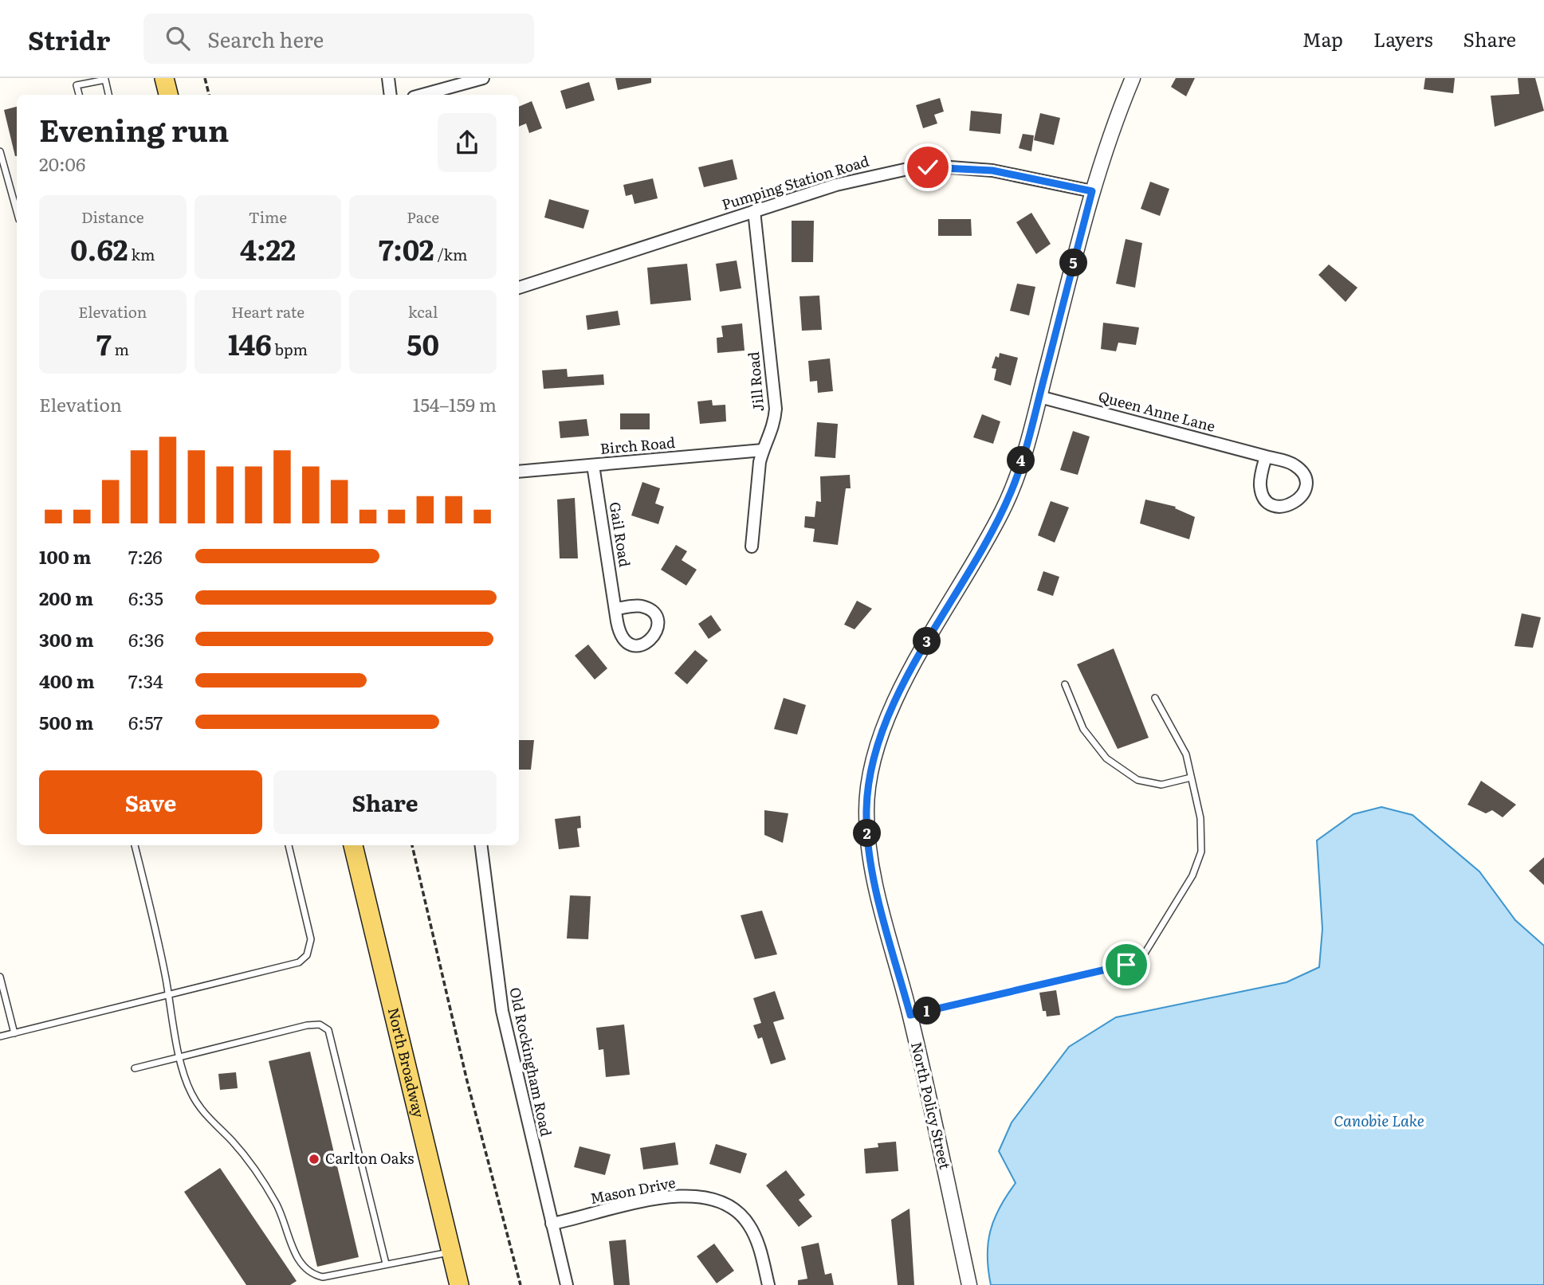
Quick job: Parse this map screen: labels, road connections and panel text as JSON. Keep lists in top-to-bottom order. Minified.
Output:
{"streets":{"main road":["North Broadway"],"street":["Pumping Station Road","Jill Road","Queen Anne Lane","Birch Road","Gail Road","Old Rockingham Road","North Policy Street","Mason Drive"]},"crossings":[["Pumping Station Road","Jill Road"],["Pumping Station Road","North Policy Street"],["Jill Road","Birch Road"],["Queen Anne Lane","North Policy Street"],["Birch Road","Gail Road"],["Old Rockingham Road","Mason Drive"]],"water":["Canobie Lake"],"places":["Carlton Oaks"],"page":{"header":"Stridr","search":"Search here","nav":["Map","Layers","Share"],"heading":["Evening run","20:06"],"stats":[["Distance","0.62 km"],["Time","4:22"],["Pace","7:02 /km"],["Elevation","7 m"],["Heart rate","146 bpm"],["kcal","50"]],"pins":["5","4","3","2","1"],"chart":["Elevation","154–159 m"],"list":[{"name":"100 m","note":"7:26"},{"name":"200 m","note":"6:35"},{"name":"300 m","note":"6:36"},{"name":"400 m","note":"7:34"},{"name":"500 m","note":"6:57"}],"buttons":["Save","Share"]}}
